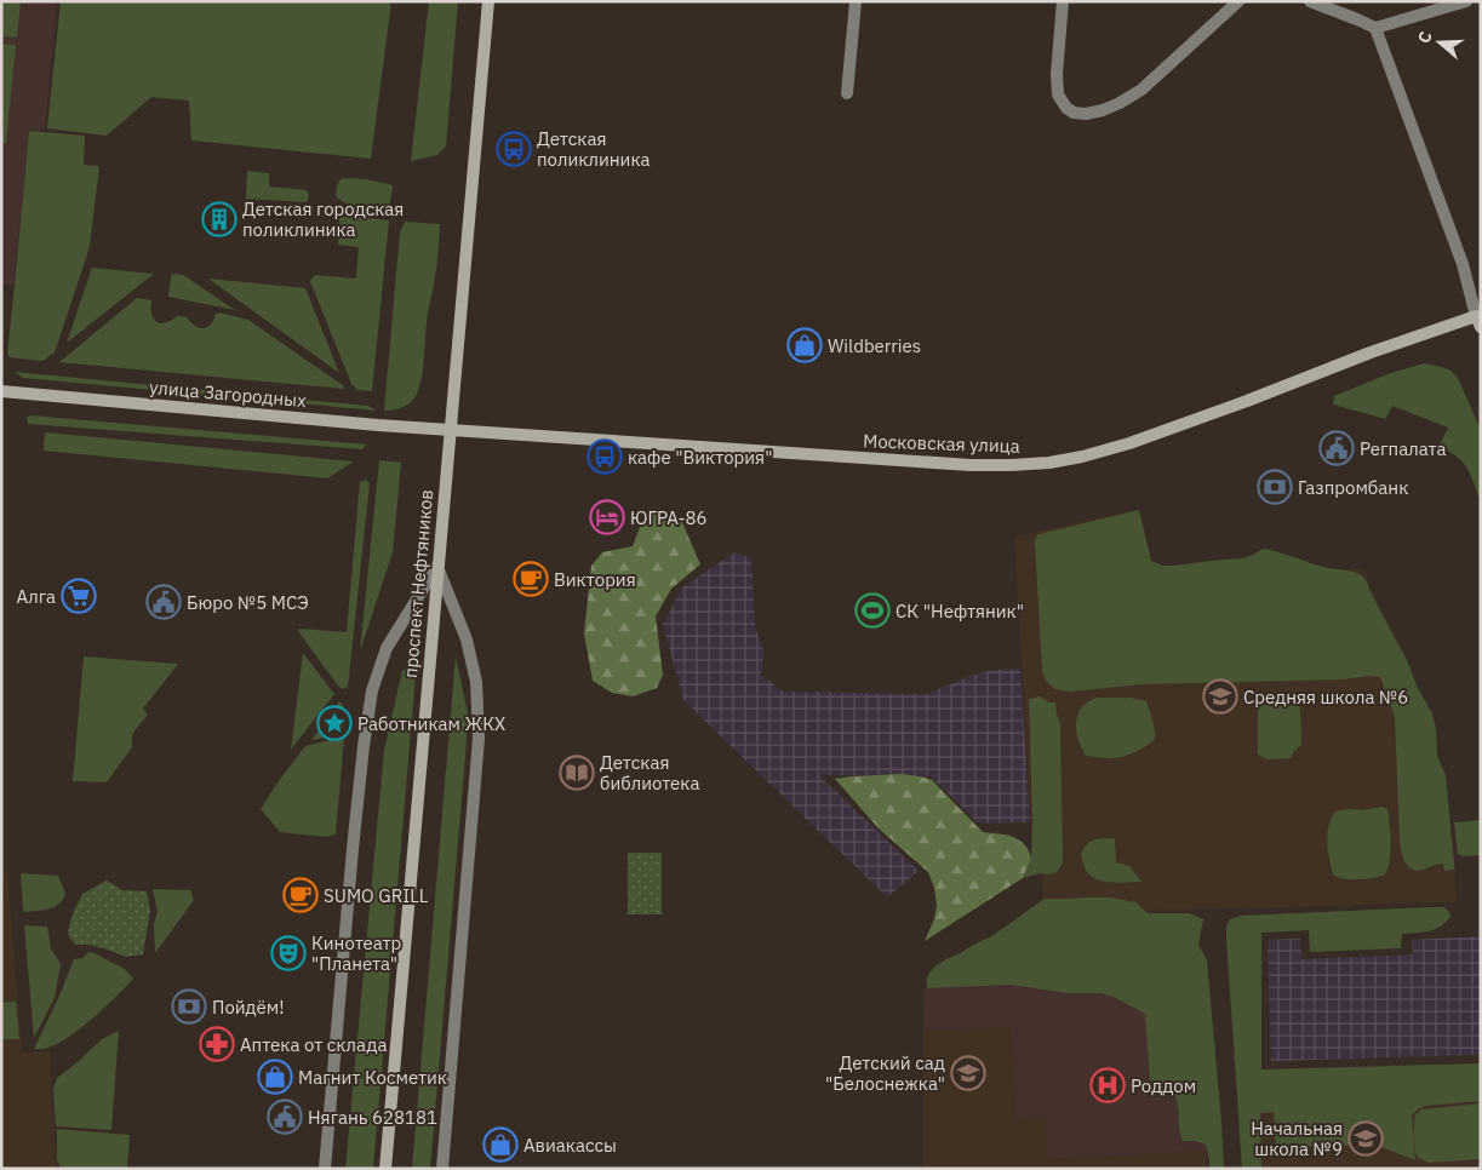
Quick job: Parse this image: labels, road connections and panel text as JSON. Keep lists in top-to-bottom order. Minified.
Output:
{"streets":{"main road":["улица Загородных","Московская улица","проспект Нефтяников"]},"crossings":[["улица Загородных","Московская улица"],["улица Загородных","проспект Нефтяников"],["Московская улица","проспект Нефтяников"]],"places":{"bus stop":["Детская поликлиника","кафе \"Виктория\""],"building":["Детская городская поликлиника"],"shop":["Wildberries","Магнит Косметик","Авиакассы"],"public building":["Регпалата","Бюро №5 МСЭ","Нягань 628181"],"bank":["Газпромбанк","Пойдём!"],"hotel":["ЮГРА-86"],"cafe":["Виктория","SUMO GRILL"],"supermarket":["Алга"],"sports":["СК \"Нефтяник\""],"school or university":["Средняя школа №6","Детский сад \"Белоснежка\"","Начальная школа №9"],"place":["Работникам ЖКХ"],"library":["Детская библиотека"],"theatre":["Кинотеатр \"Планета\""],"pharmacy":["Аптека от склада"],"hospital":["Роддом"]},"north":"left"}
